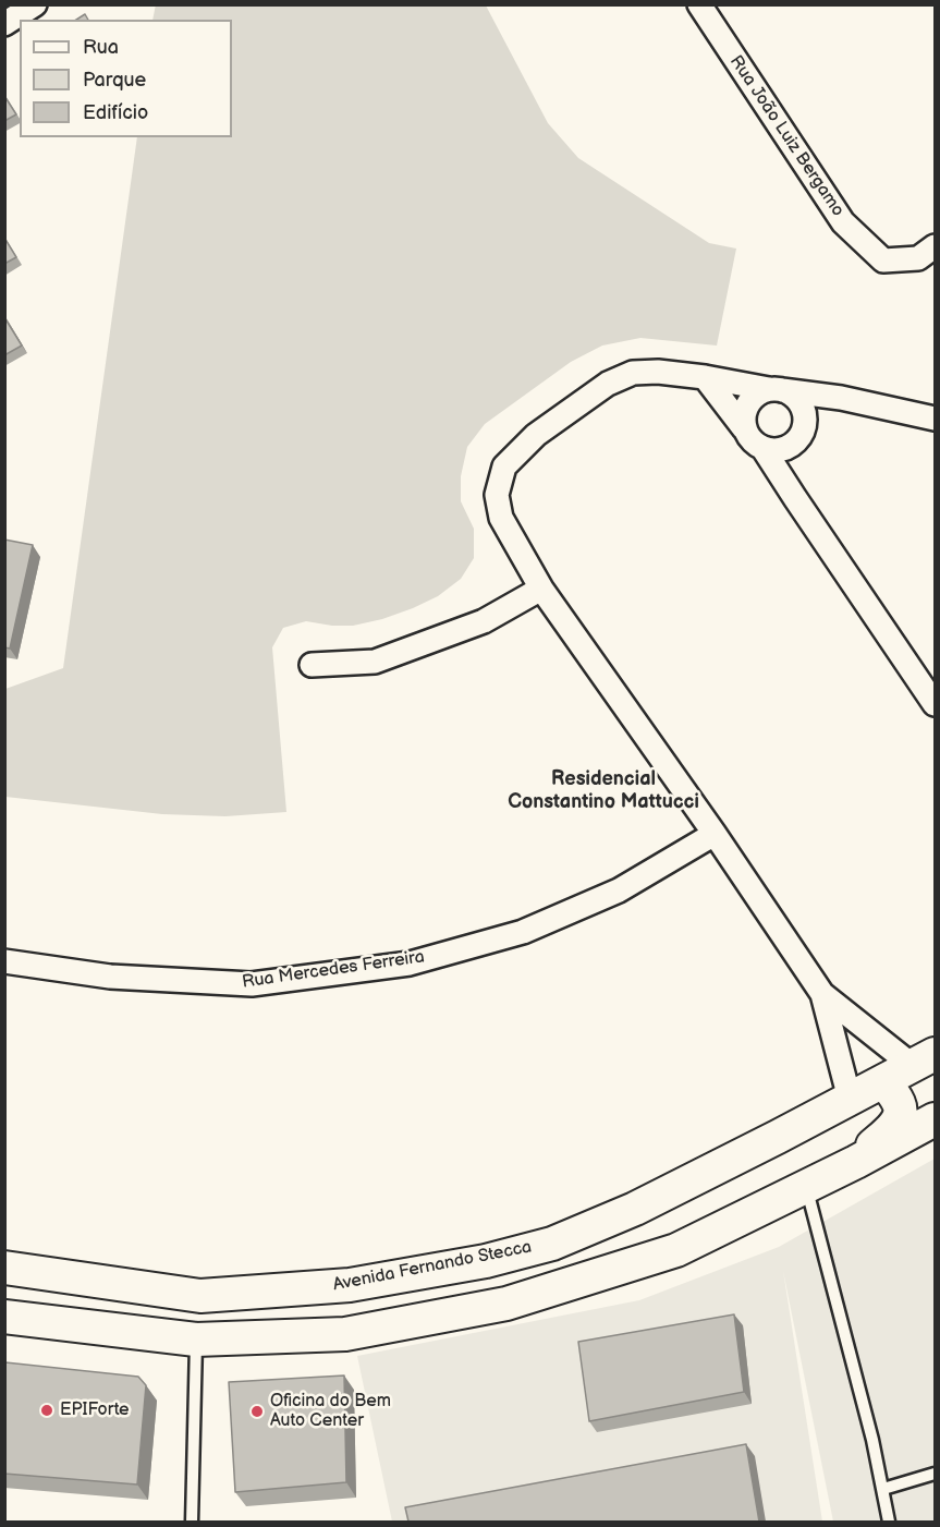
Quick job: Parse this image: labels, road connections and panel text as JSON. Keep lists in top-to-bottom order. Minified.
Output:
{"streets":{"main road":["Avenida Fernando Stecca"],"street":["Rua João Luiz Bergamo","Rua Mercedes Ferreira"]},"districts":["Residencial Constantino Mattucci"],"places":["EPIForte","Oficina do Bem Auto Center"],"legend":["Rua","Parque","Edifício"]}
